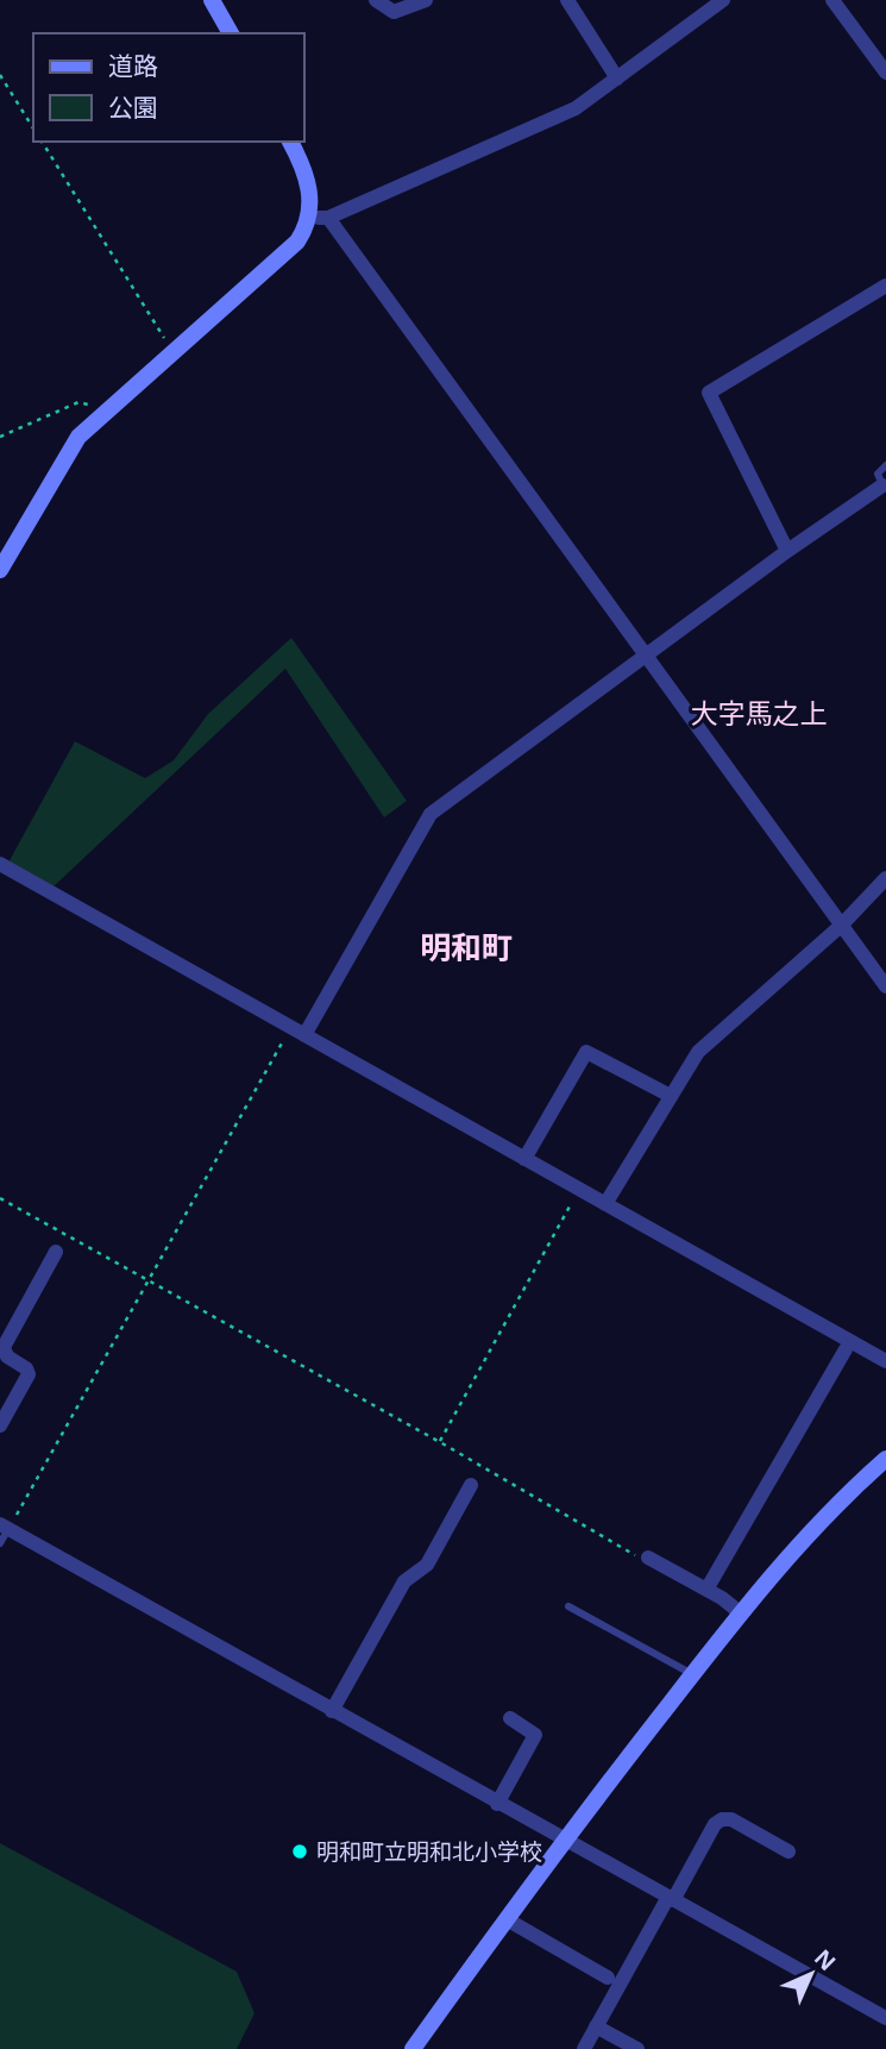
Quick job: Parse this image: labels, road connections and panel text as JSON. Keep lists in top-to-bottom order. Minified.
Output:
{"districts":["大字馬之上","明和町"],"places":["明和町立明和北小学校"],"legend":["道路","公園"],"north":"top right"}
